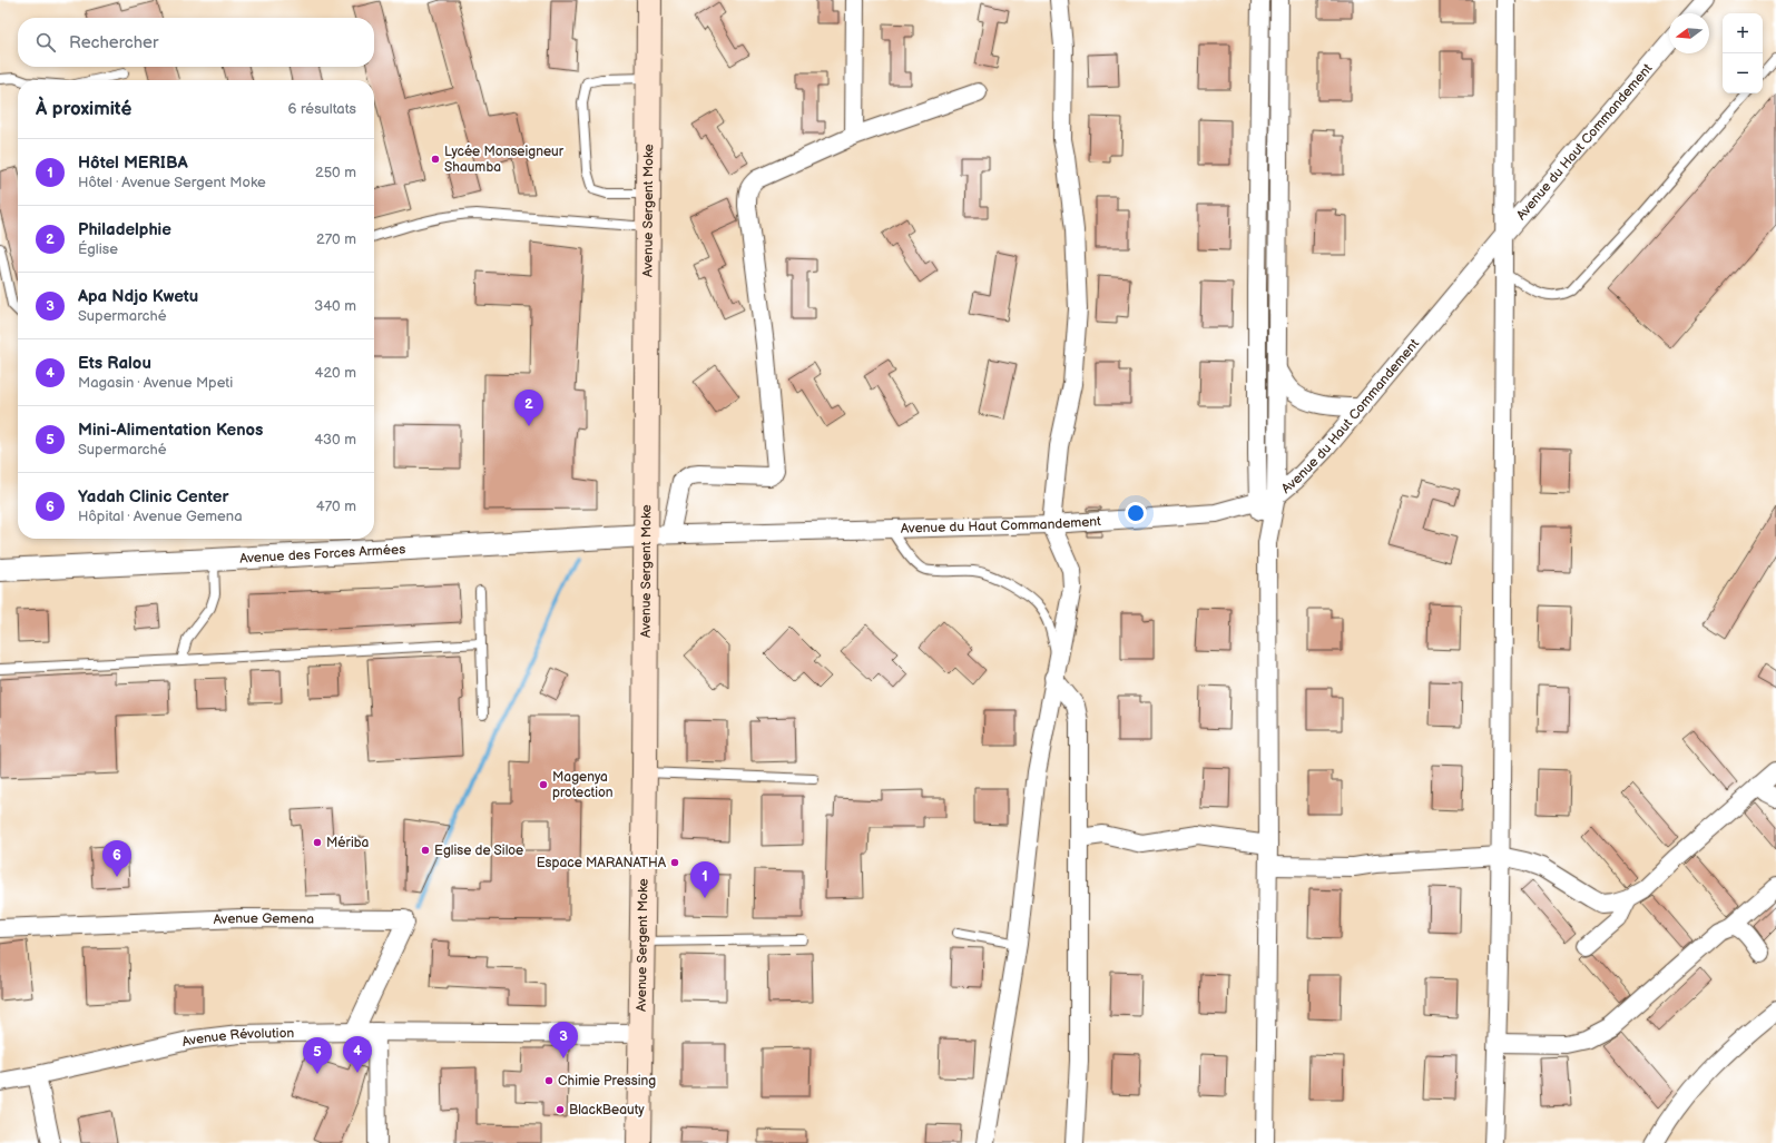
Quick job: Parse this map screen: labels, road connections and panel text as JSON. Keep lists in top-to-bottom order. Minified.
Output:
{"streets":{"main road":["Avenue Sergent Moke"],"street":["Avenue du Haut Commandement","Avenue des Forces Armées","Avenue Gemena","Avenue Révolution"]},"crossings":[["Avenue du Haut Commandement","Avenue Sergent Moke"],["Avenue du Haut Commandement","Avenue des Forces Armées"],["Avenue Sergent Moke","Avenue des Forces Armées"],["Avenue Sergent Moke","Avenue Révolution"],["Avenue Gemena","Avenue Révolution"]],"places":["Lycée Monseigneur Shaumba","Magenya protection","Mériba","Eglise de Siloe","Espace MARANATHA","Chimie Pressing","BlackBeauty"],"north":"left","page":{"map_buttons":["+","−"],"search":"Rechercher","heading":["À proximité","6 résultats"],"list":[{"mark":"1","name":"Hôtel MERIBA","note":"Hôtel · Avenue Sergent Moke","value":"250 m"},{"mark":"2","name":"Philadelphie","note":"Église","value":"270 m"},{"mark":"3","name":"Apa Ndjo Kwetu","note":"Supermarché","value":"340 m"},{"mark":"4","name":"Ets Ralou","note":"Magasin · Avenue Mpeti","value":"420 m"},{"mark":"5","name":"Mini-Alimentation Kenos","note":"Supermarché","value":"430 m"},{"mark":"6","name":"Yadah Clinic Center","note":"Hôpital · Avenue Gemena","value":"470 m"}],"pins":["2","6","1","3","4","5"]}}
